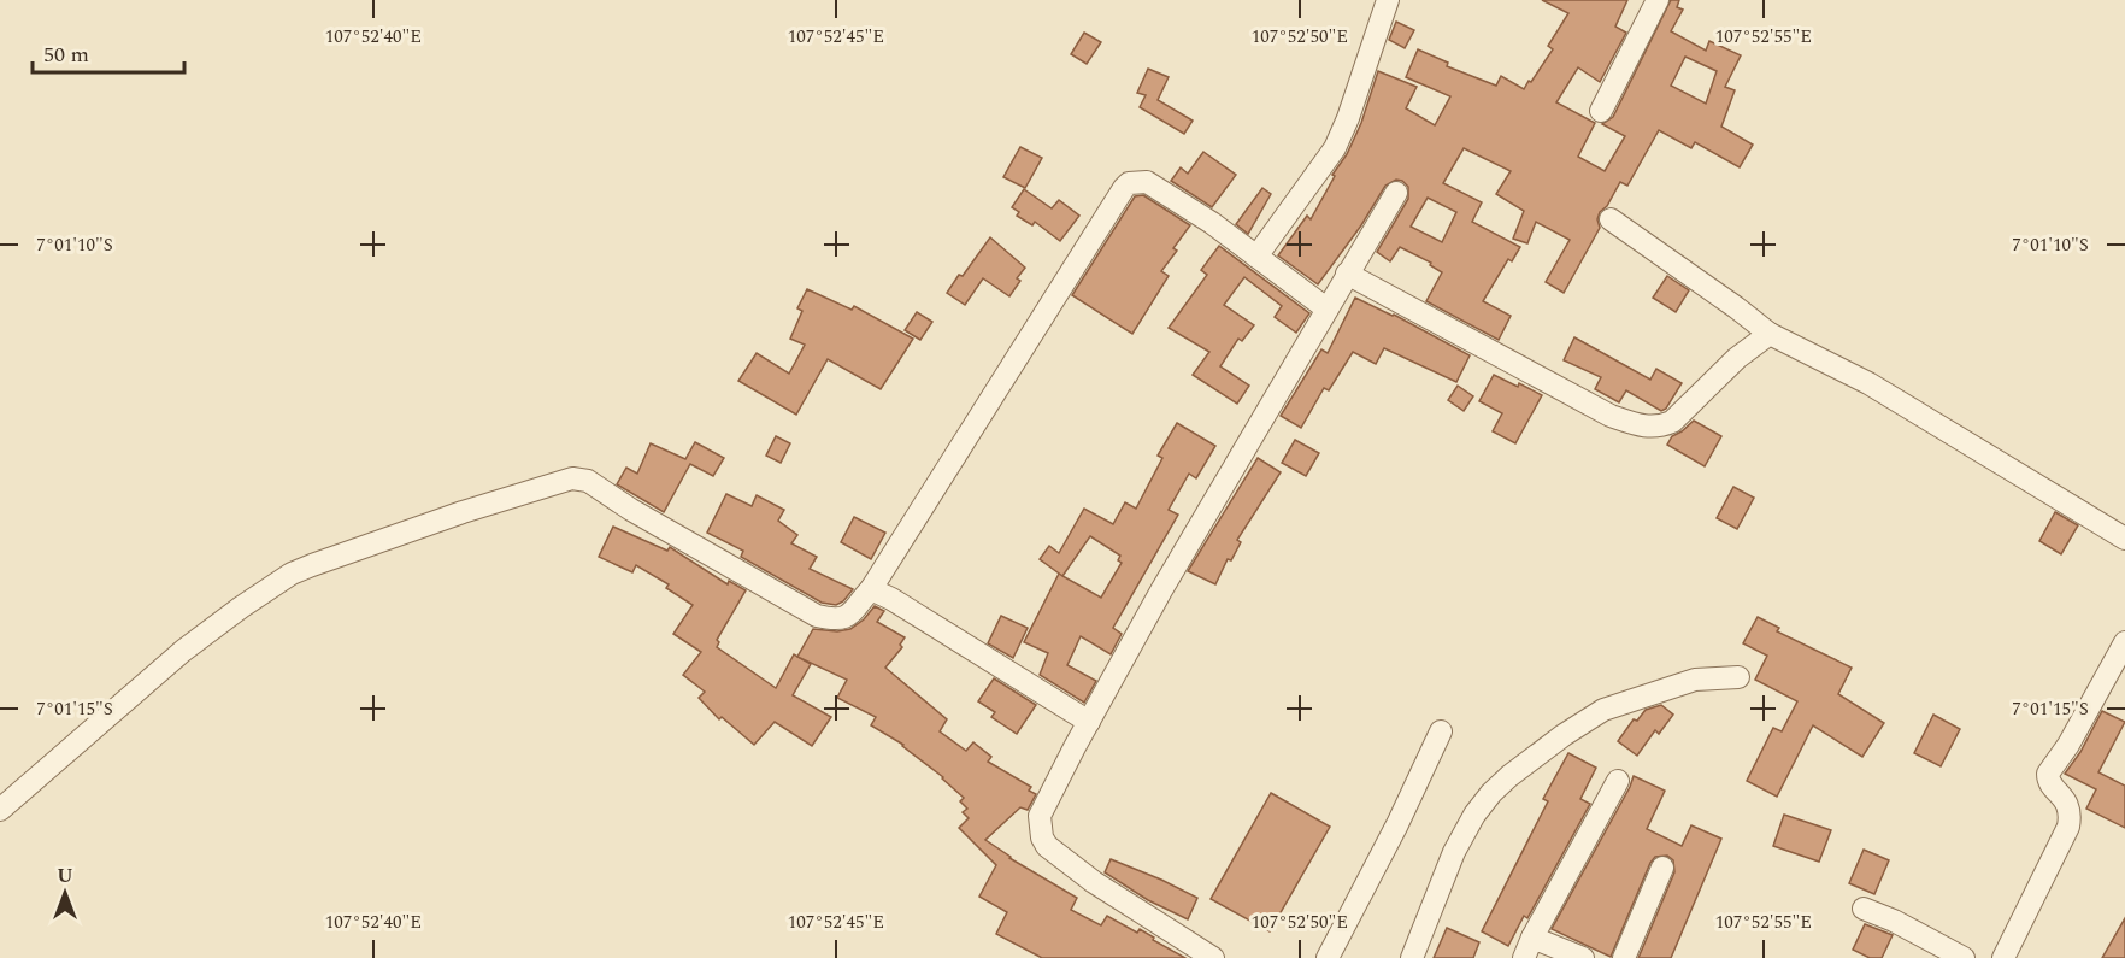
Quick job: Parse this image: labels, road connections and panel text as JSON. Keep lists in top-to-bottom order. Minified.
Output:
{"scale_bar":"50 m","north":"top","coordinates":["107°52'40\"E","107°52'45\"E","107°52'50\"E","107°52'55\"E","7°01'10\"S","7°01'15\"S"]}
